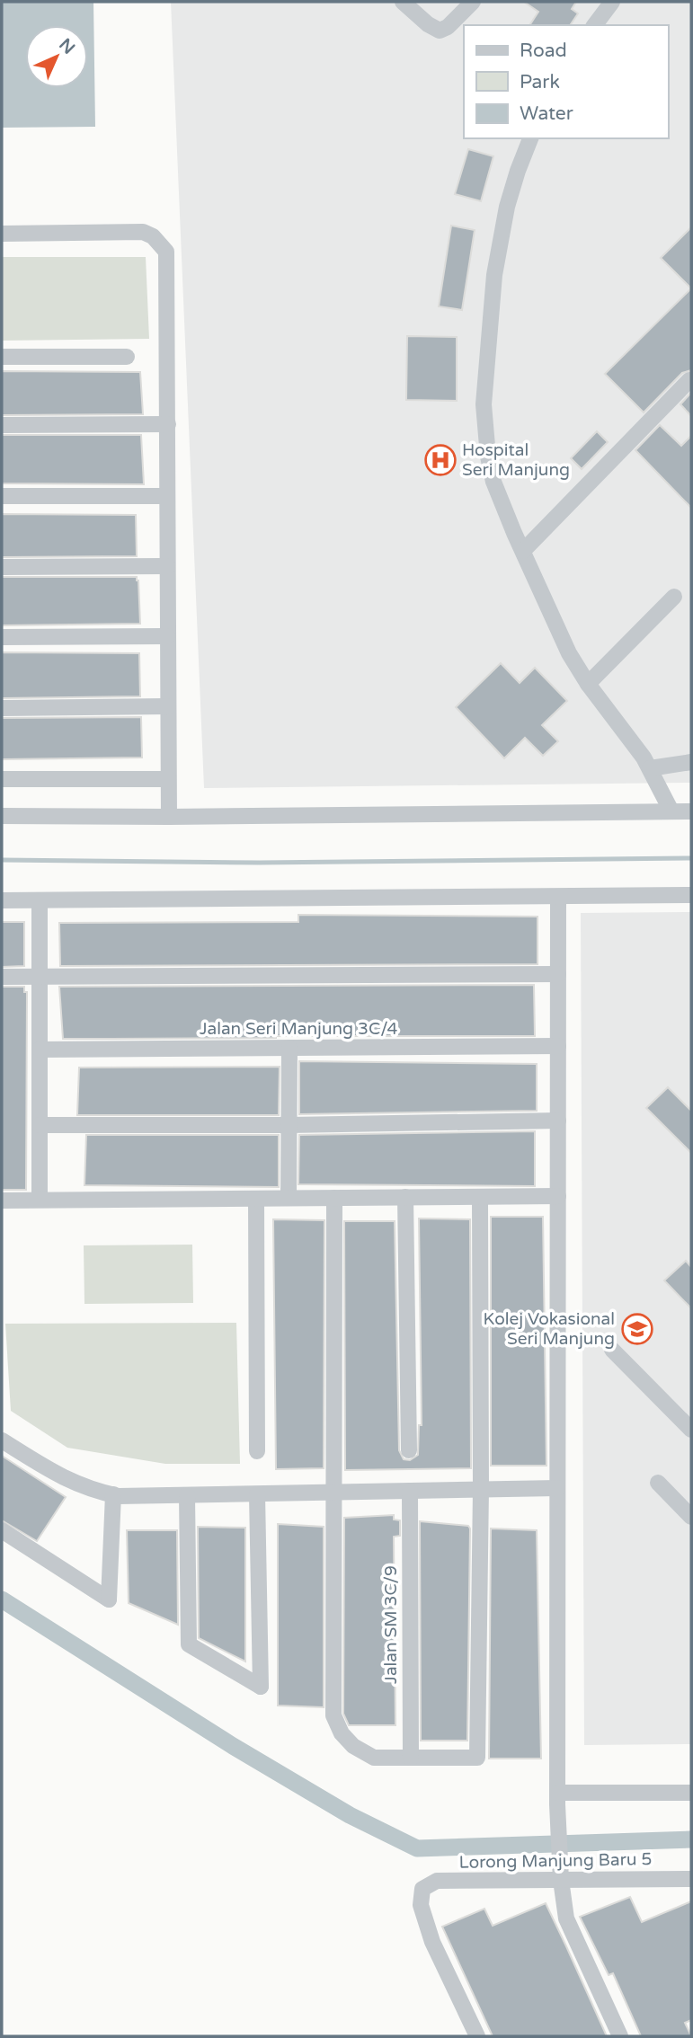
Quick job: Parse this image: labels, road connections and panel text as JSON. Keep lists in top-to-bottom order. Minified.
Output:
{"streets":{"street":["Jalan Seri Manjung 3C/4","Jalan SM 3C/9","Lorong Manjung Baru 5"]},"places":{"hospital":["Hospital Seri Manjung"],"school or university":["Kolej Vokasional Seri Manjung"]},"legend":["Road","Park","Water"],"north":"top right"}
